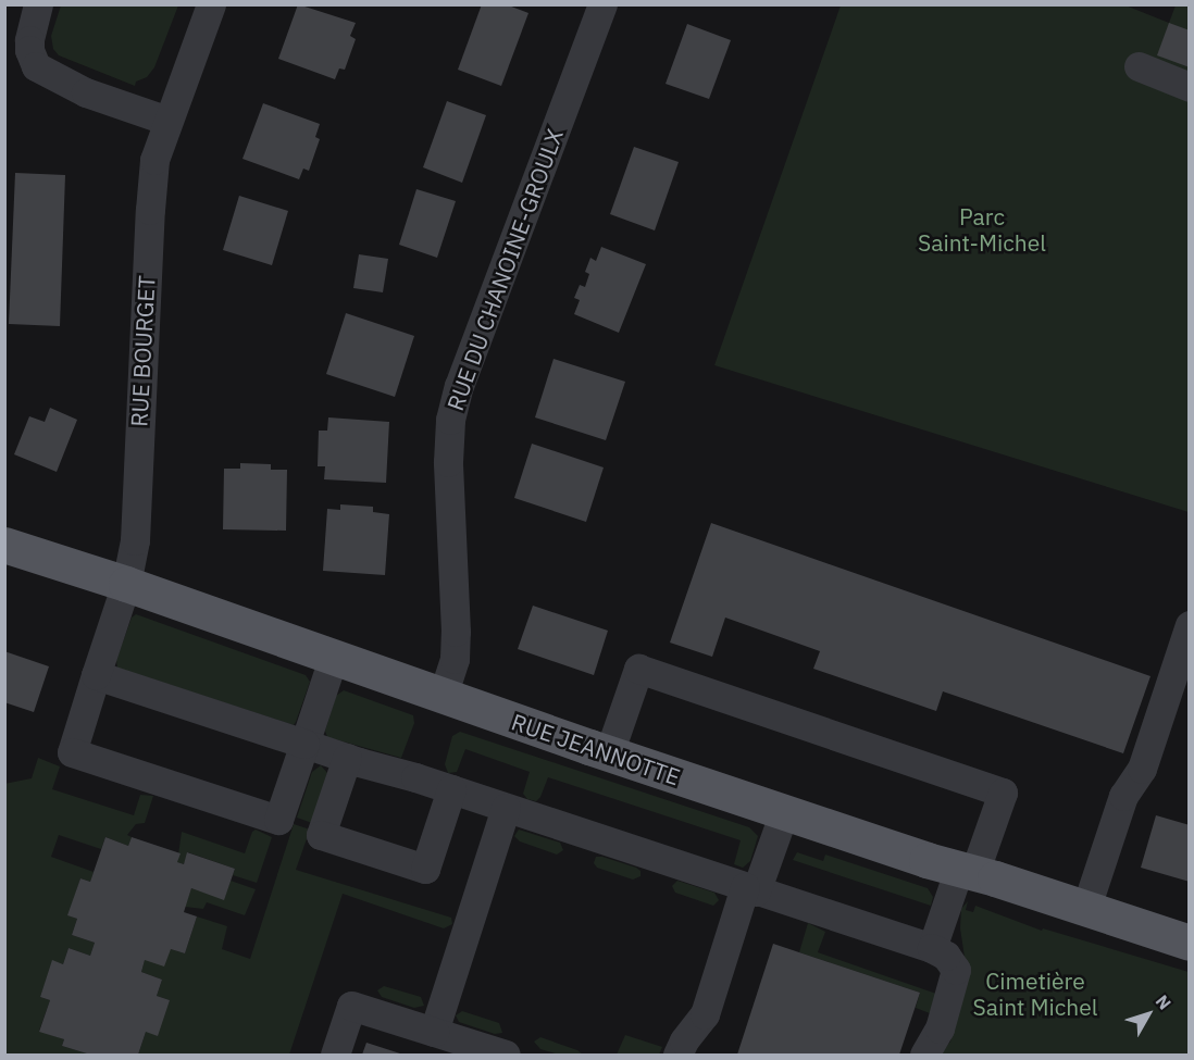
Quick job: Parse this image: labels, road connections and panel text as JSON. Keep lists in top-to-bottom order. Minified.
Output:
{"streets":{"main road":["RUE JEANNOTTE"],"street":["RUE DU CHANOINE-GROULX","RUE BOURGET"]},"crossings":[["RUE DU CHANOINE-GROULX","RUE JEANNOTTE"],["RUE BOURGET","RUE JEANNOTTE"]],"parks":["Parc Saint-Michel","Cimetière Saint Michel"],"north":"top right"}
